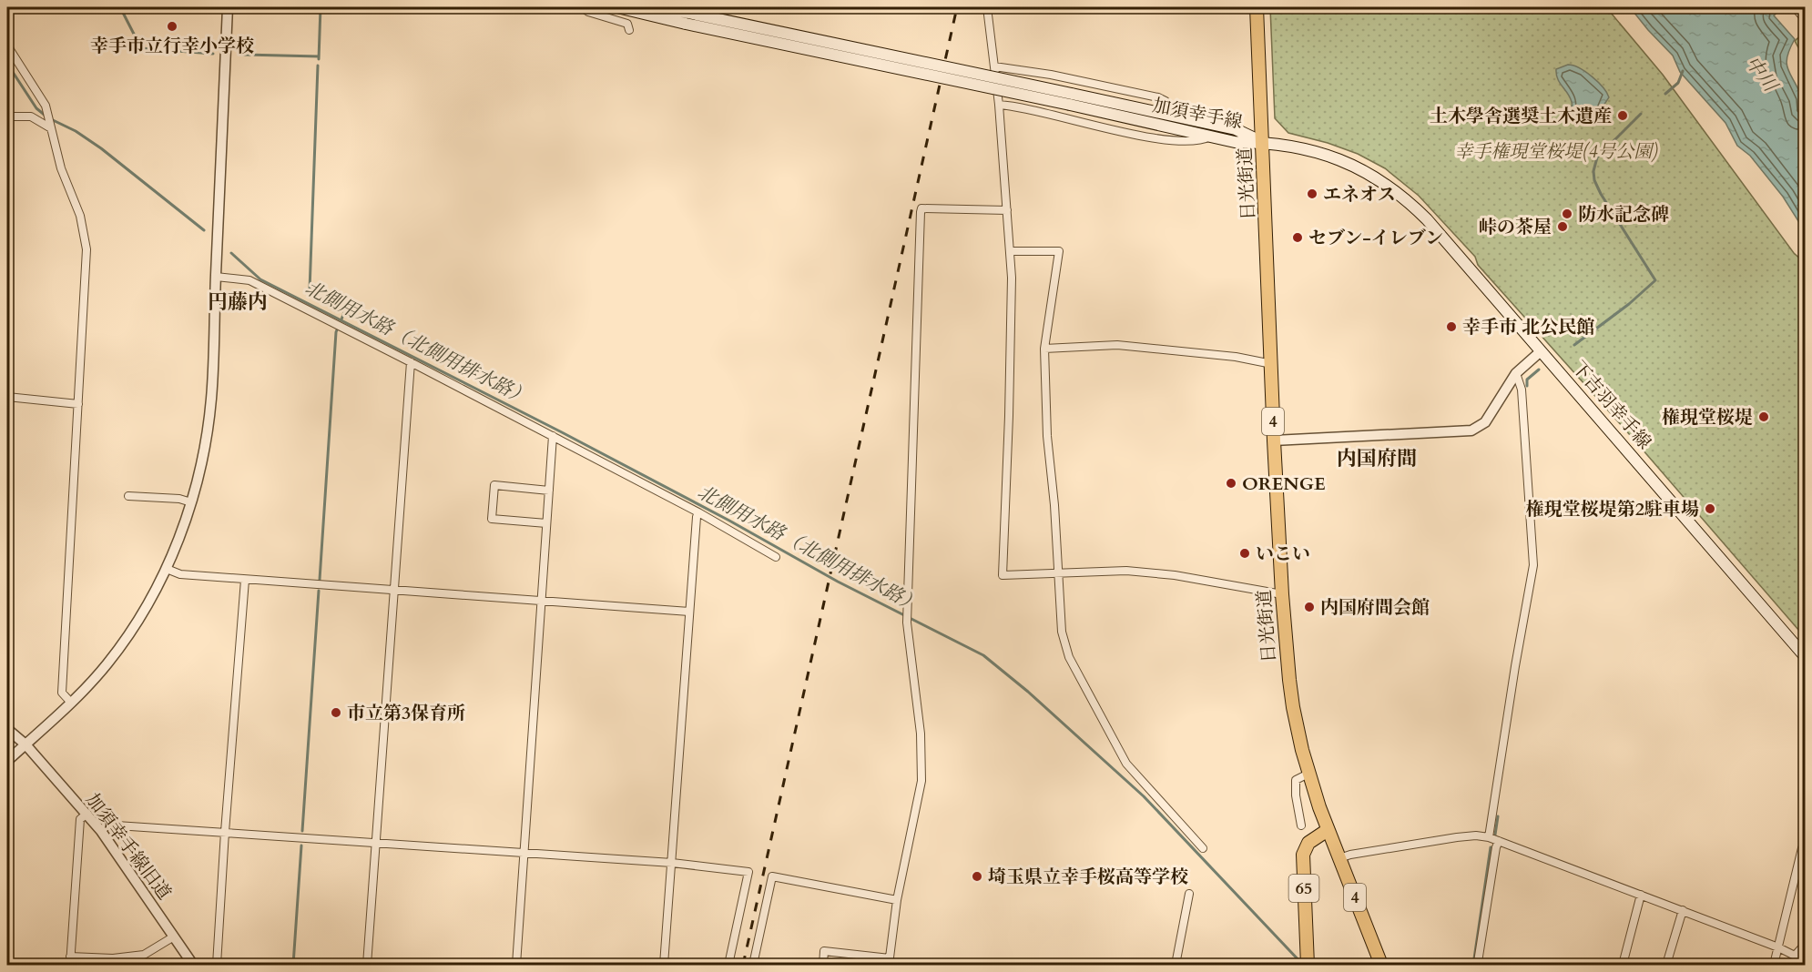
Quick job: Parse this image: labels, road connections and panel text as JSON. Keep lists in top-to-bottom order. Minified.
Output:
{"streets":{"main road":["加須幸手線","日光街道","下吉羽幸手線","4","65"],"street":["加須幸手線旧道"]},"crossings":[["加須幸手線","日光街道"],["加須幸手線","下吉羽幸手線"],["日光街道","下吉羽幸手線"],["日光街道","4"],["日光街道","65"],["4","65"]],"districts":["円藤内","内国府間"],"water":["中川","北側用水路（北側用排水路）"],"parks":["幸手権現堂桜堤(4号公園)"],"places":["幸手市立行幸小学校","土木學舎選奨土木遺産","エネオス","防水記念碑","峠の茶屋","セブン-イレブン","幸手市 北公民館","権現堂桜堤","ORENGE","権現堂桜堤第2駐車場","いこい","内国府間会館","市立第3保育所","埼玉県立幸手桜高等学校"]}
